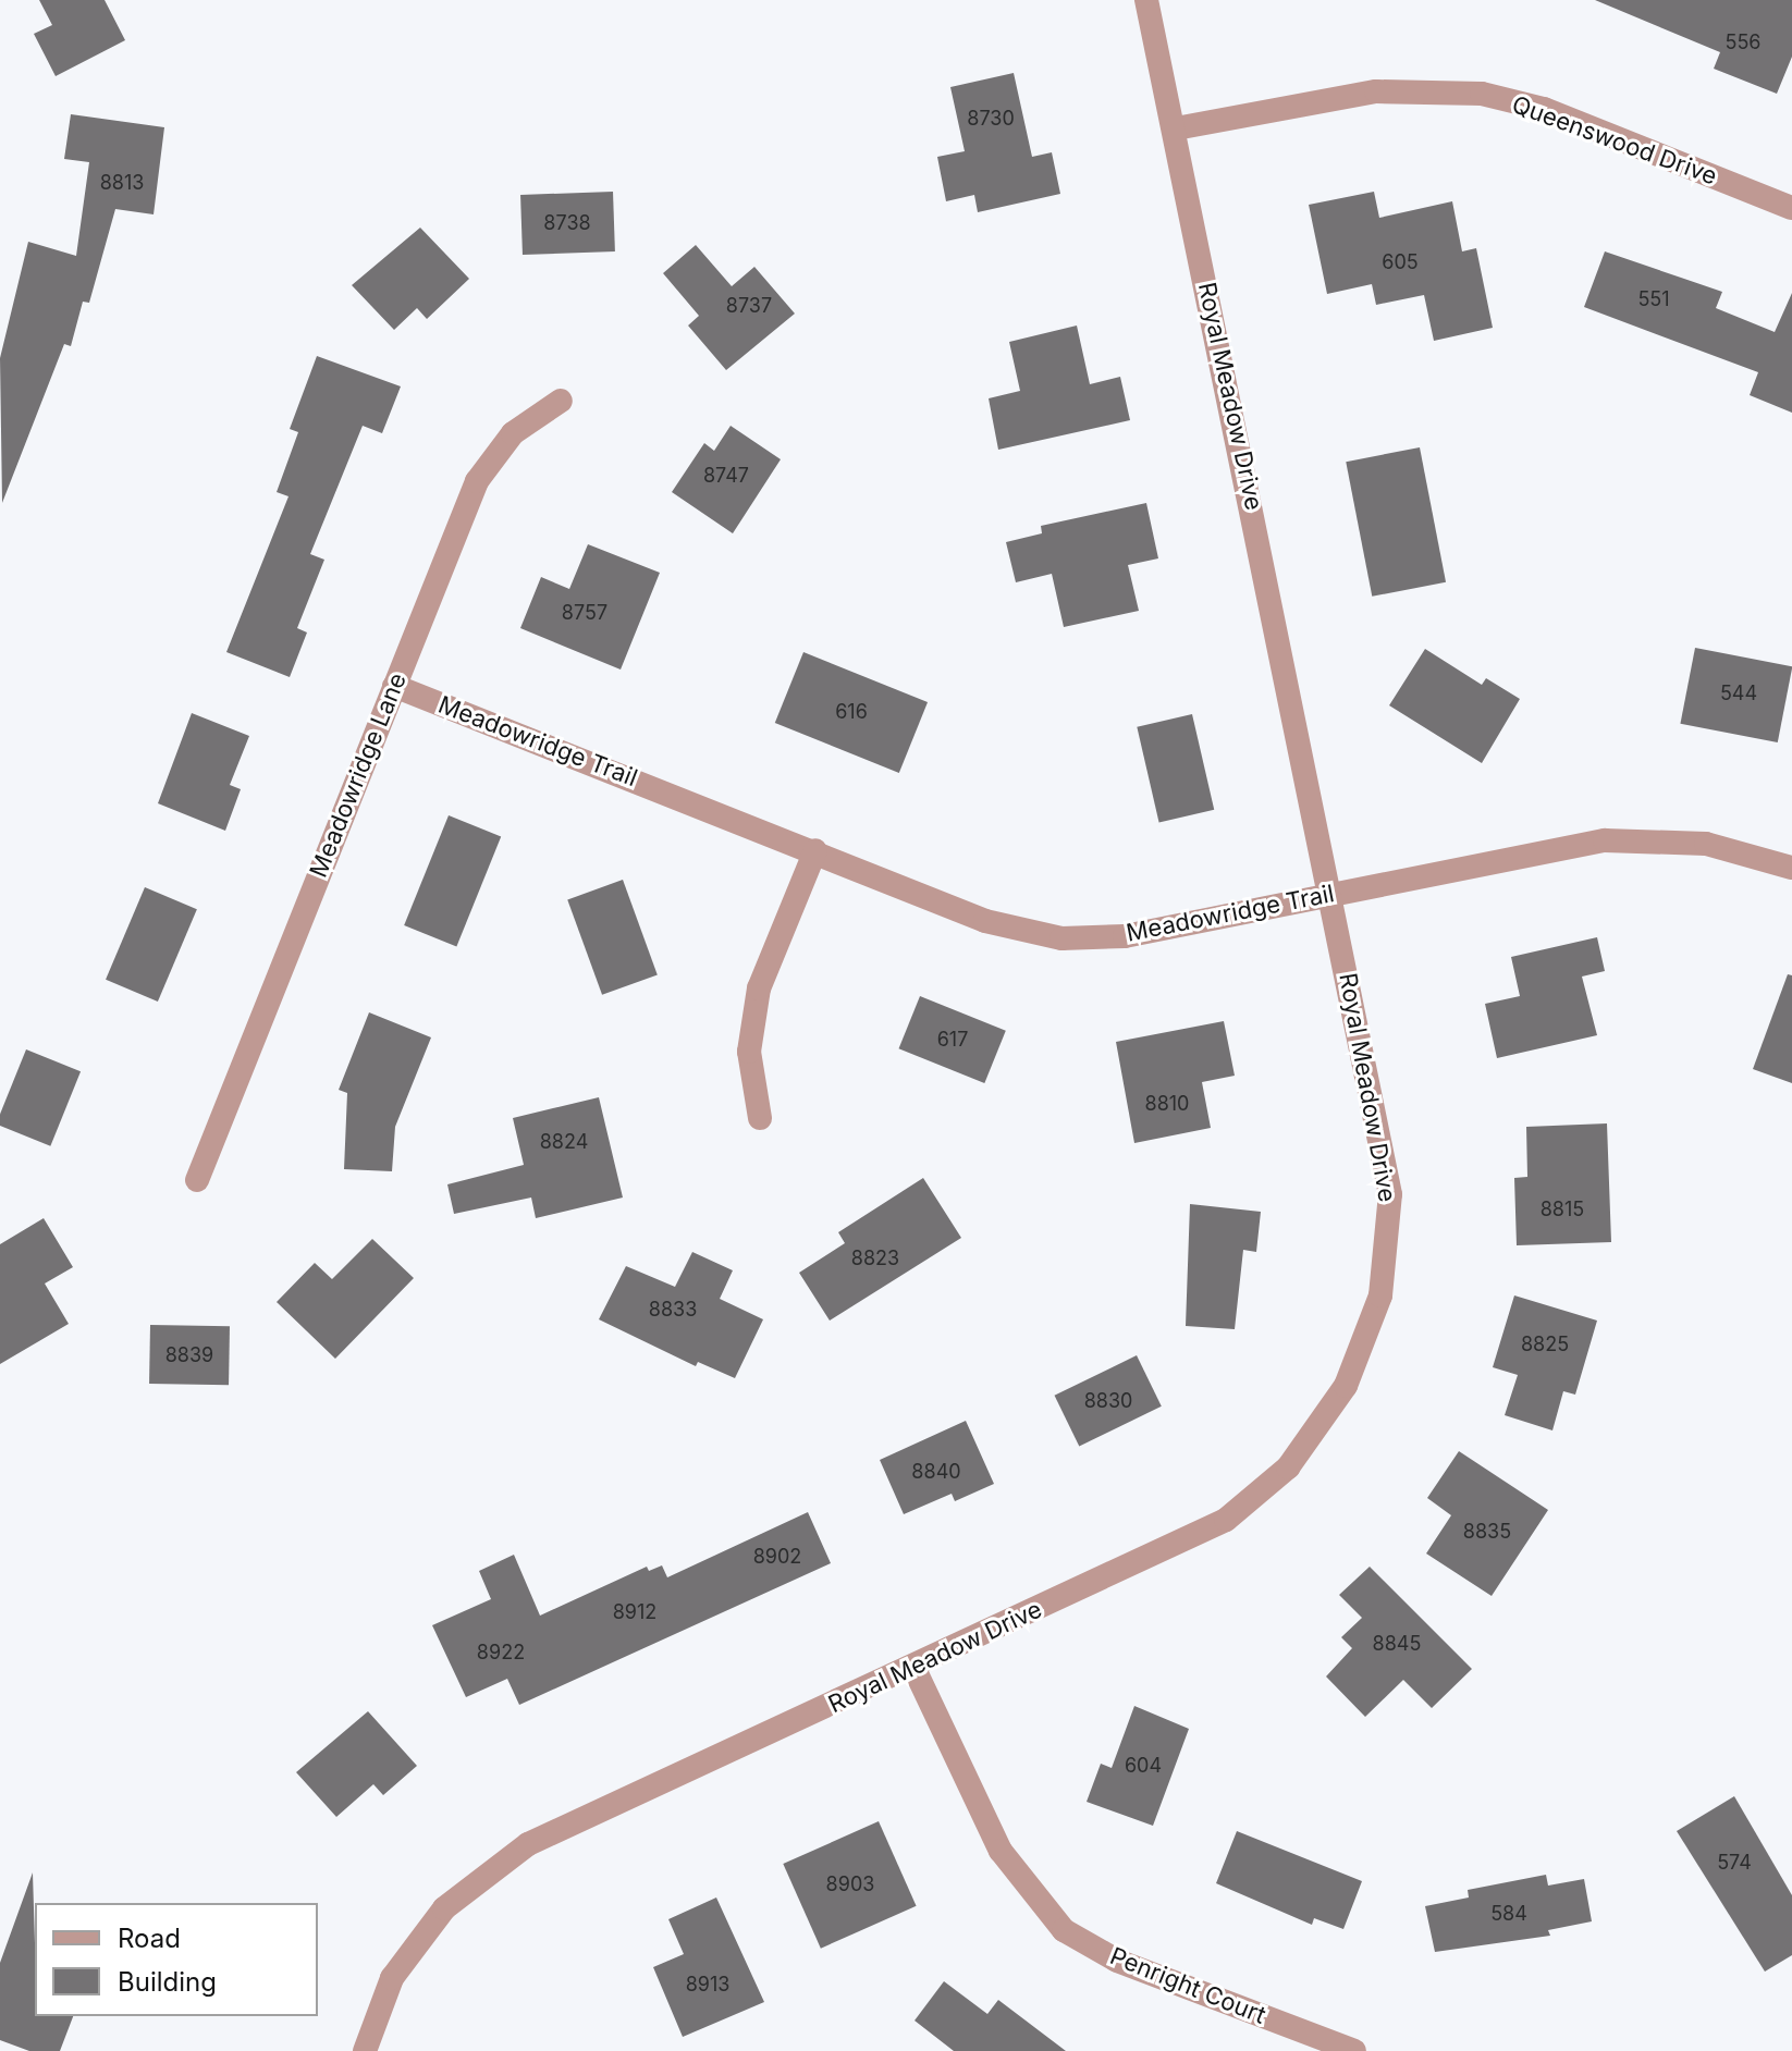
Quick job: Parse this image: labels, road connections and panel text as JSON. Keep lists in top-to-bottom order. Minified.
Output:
{"streets":{"street":["Queenswood Drive","Royal Meadow Drive","Meadowridge Trail","Meadowridge Lane","Penright Court"]},"crossings":[["Queenswood Drive","Royal Meadow Drive"],["Royal Meadow Drive","Meadowridge Trail"],["Royal Meadow Drive","Penright Court"],["Meadowridge Trail","Meadowridge Lane"]],"house_numbers":["556","8730","8813","8738","605","551","8737","8747","8757","544","616","617","8810","8824","8815","8823","8833","8825","8839","8830","8840","8835","8902","8912","8845","8922","604","574","8903","584","8913"],"legend":["Road","Building"]}
